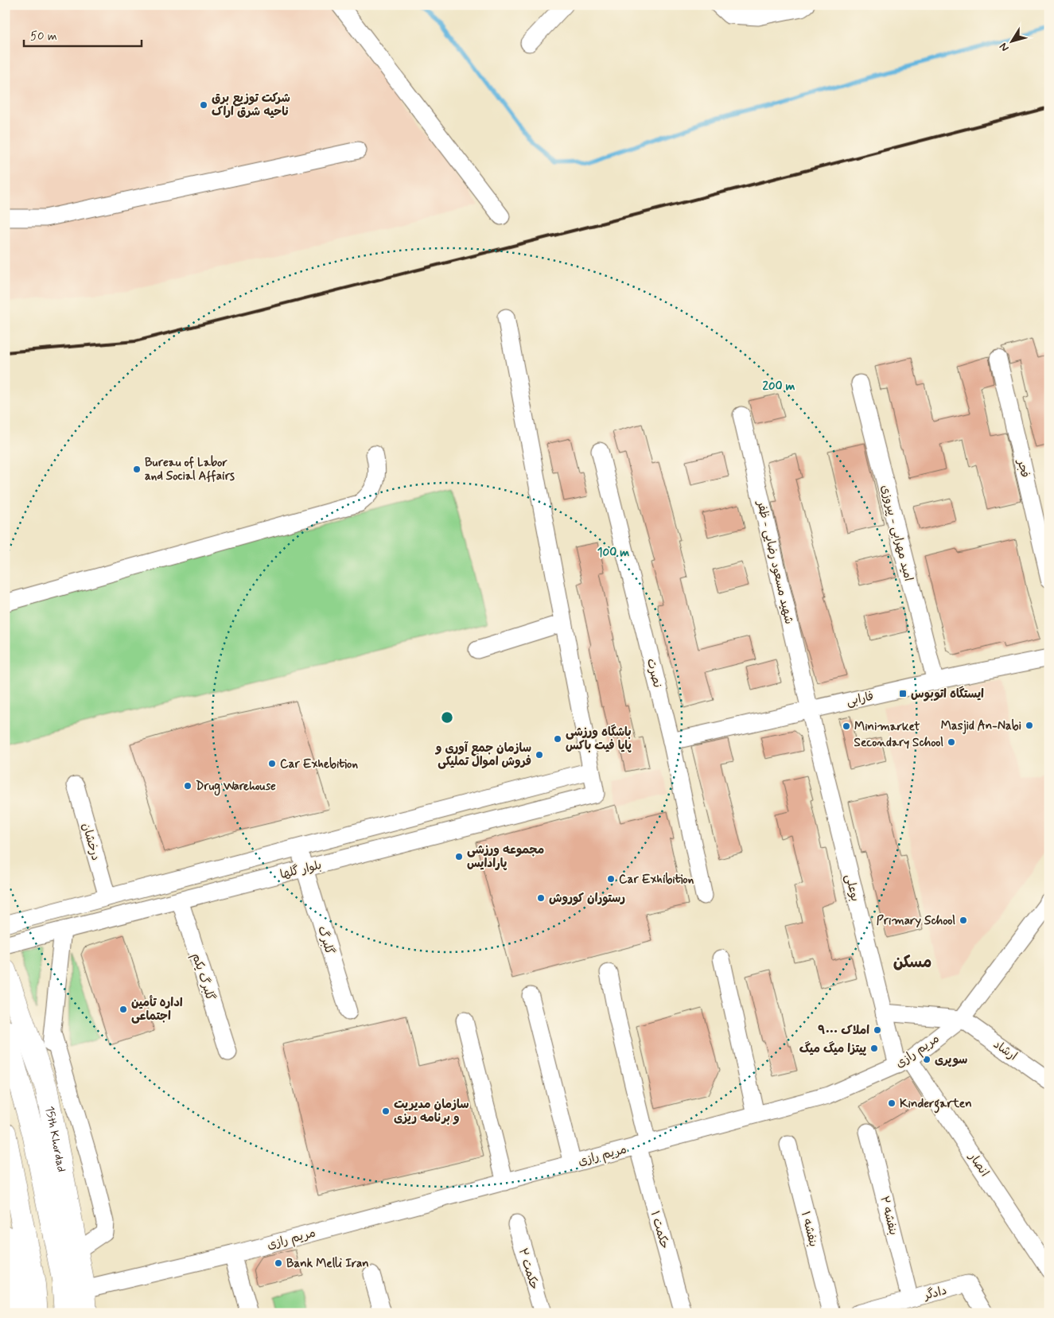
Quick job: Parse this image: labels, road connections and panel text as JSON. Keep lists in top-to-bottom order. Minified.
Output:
{"streets":{"main road":["15th Khordad"],"street":["فجر","امید مهرابی - پیروزی","شهید مسعود رضایی - ظفر","نصرت","فارابی","درخشان","بلوار گلها","بوعلی","گلبرگ","گلبرگ یکم","ارشاد","مریم رازی","انصار","بنفشه ۲","بنفشه ۱","حکمت ۱","حکمت ۲","دادگر"]},"crossings":[["امید مهرابی - پیروزی","فارابی"],["شهید مسعود رضایی - ظفر","فارابی"],["شهید مسعود رضایی - ظفر","بوعلی"],["نصرت","فارابی"],["فارابی","بوعلی"],["درخشان","بلوار گلها"],["بلوار گلها","گلبرگ"],["بلوار گلها","گلبرگ یکم"],["بوعلی","مریم رازی"],["بوعلی","انصار"],["ارشاد","مریم رازی"],["مریم رازی","15th Khordad"],["مریم رازی","انصار"],["مریم رازی","حکمت ۱"],["بنفشه ۲","دادگر"]],"districts":["مسکن"],"places":{"other":["شرکت توزیع برق ناحیه شرق اراک","Bureau of Labor and Social Affairs","Masjid An-Nabi","Minimarket","باشگاه ورزشی پایا فیت باکس","Secondary School","سازمان جمع آوری و فروش اموال تملیکی","Car Exhebition","Drug Warehouse","مجموعه ورزشی پارادایس","Car Exhibition","رستوران کوروش","Primary School","اداره تأمین اجتماعی","املاک ۹۰۰۰","پیتزا میگ میگ","سوپری","Kindergarten","سازمان مدیریت و برنامه ریزی","Bank Melli Iran"],"transit":["ایستگاه اتوبوس"]},"scale_bar":"50 m","north":"bottom left","rings":["200 m","100 m"]}
